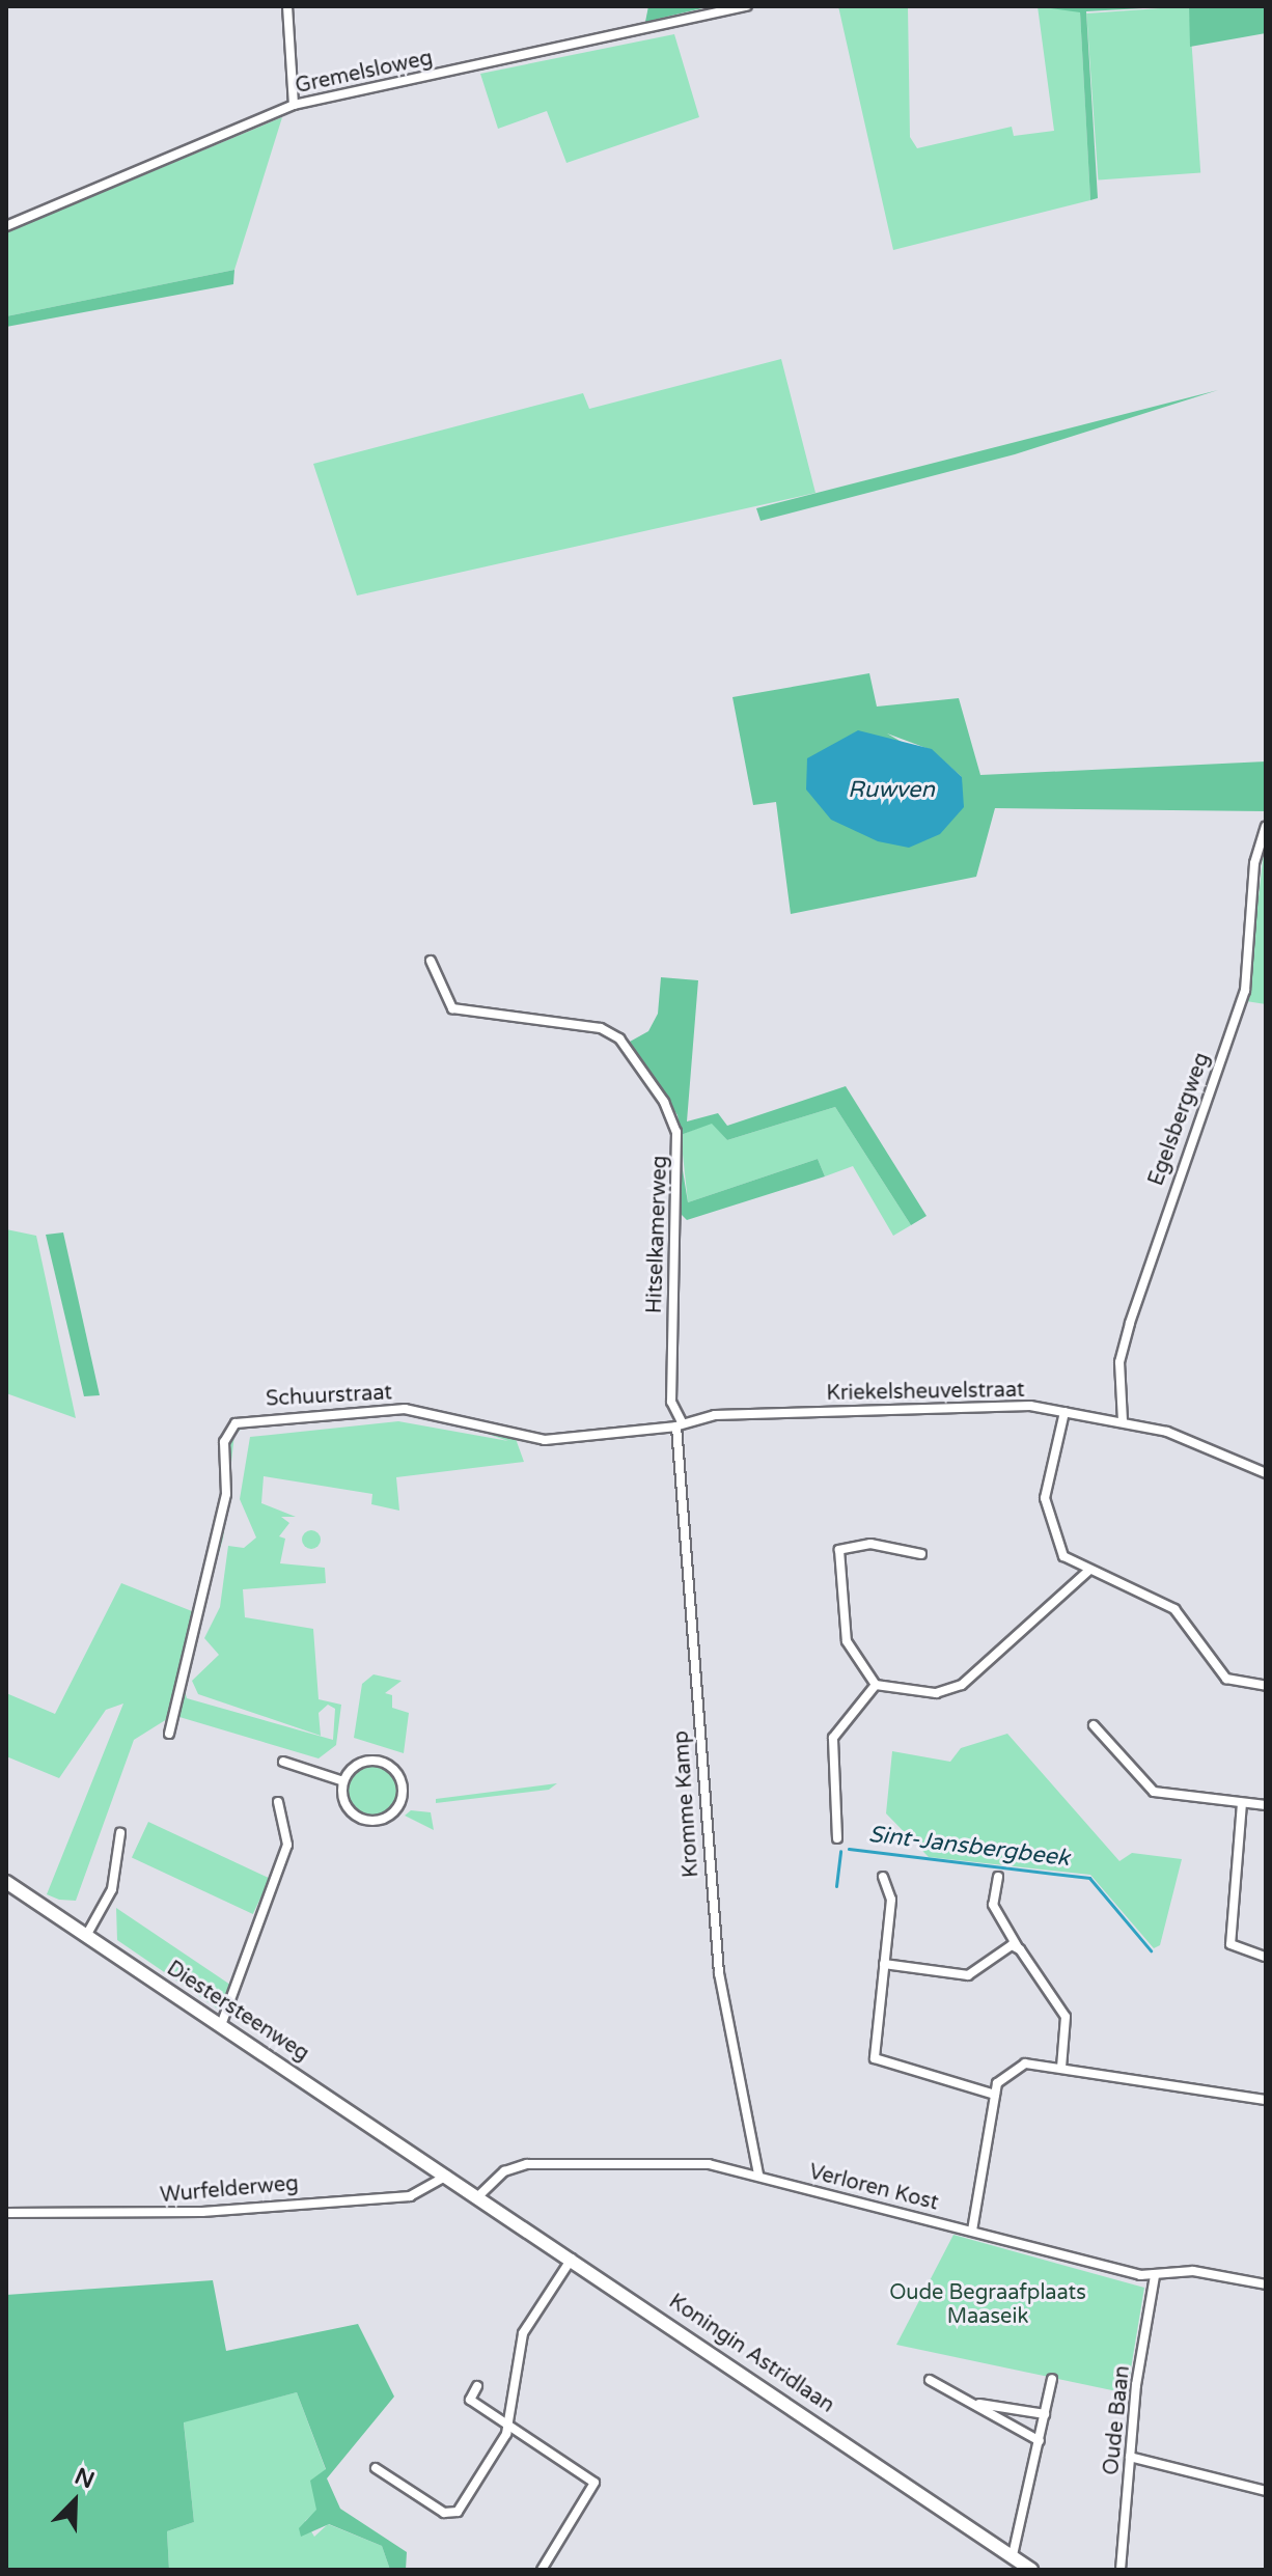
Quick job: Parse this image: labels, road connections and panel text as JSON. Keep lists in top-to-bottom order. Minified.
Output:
{"streets":{"main road":["Diestersteenweg","Koningin Astridlaan"],"street":["Gremelsloweg","Egelsbergweg","Hitselkamerweg","Kriekelsheuvelstraat","Schuurstraat","Kromme Kamp","Verloren Kost","Wurfelderweg","Oude Baan"]},"crossings":[["Egelsbergweg","Kriekelsheuvelstraat"],["Hitselkamerweg","Kriekelsheuvelstraat"],["Hitselkamerweg","Schuurstraat"],["Hitselkamerweg","Kromme Kamp"],["Kriekelsheuvelstraat","Schuurstraat"],["Kriekelsheuvelstraat","Kromme Kamp"],["Schuurstraat","Kromme Kamp"],["Kromme Kamp","Verloren Kost"],["Diestersteenweg","Wurfelderweg"],["Diestersteenweg","Koningin Astridlaan"],["Verloren Kost","Koningin Astridlaan"],["Verloren Kost","Oude Baan"],["Wurfelderweg","Koningin Astridlaan"]],"water":["Ruwven","Sint-Jansbergbeek"],"parks":["Oude Begraafplaats Maaseik"],"north":"top right"}
